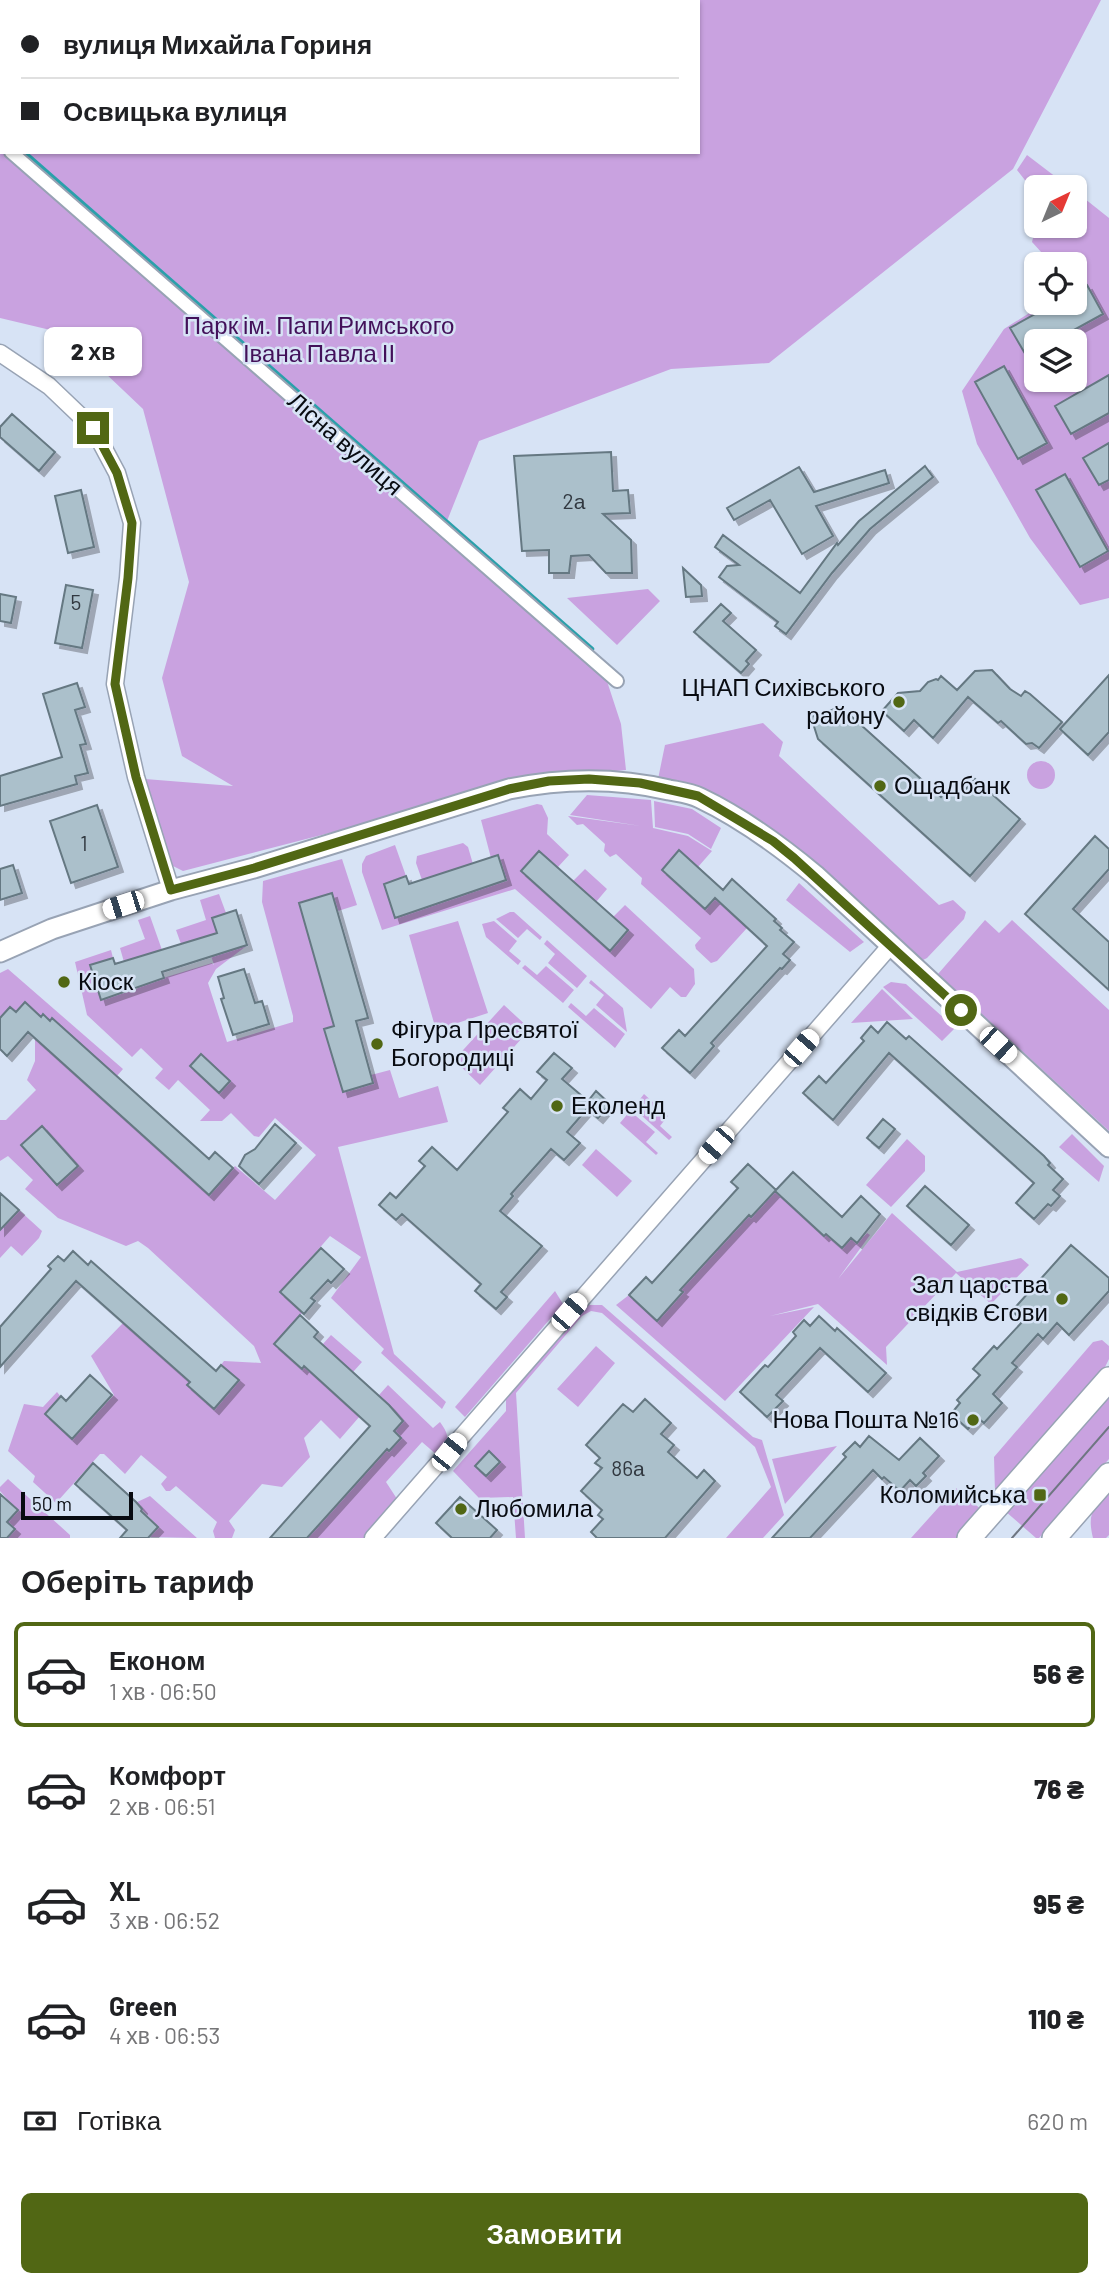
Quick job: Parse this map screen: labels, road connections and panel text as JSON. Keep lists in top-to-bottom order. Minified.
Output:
{"streets":{"street":["Лісна вулиця"]},"parks":["Парк ім. Папи Римського Івана Павла ІІ"],"places":{"other":["ЦНАП Сихівського району","Ощадбанк","Кіоск","Фігура Пресвятої Богородиці","Еколенд","Зал царства свідків Єгови","Нова Пошта №16","Любомила"],"transit":["Коломийська"]},"house_numbers":["2а","5","1","86а"],"scale_bar":"50 m","north":"top right","page":{"banner":["вулиця Михайла Гориня","Освицька вулиця"],"bubble":"2 хв","scale":"50 m","heading":"Оберіть тариф","list":[{"name":"Економ","note":"1 хв · 06:50","value":"56 ₴"},{"name":"Комфорт","note":"2 хв · 06:51","value":"76 ₴"},{"name":"XL","note":"3 хв · 06:52","value":"95 ₴"},{"name":"Green","note":"4 хв · 06:53","value":"110 ₴"}],"pay":["Готівка","620 m"],"buttons":"Замовити"}}
